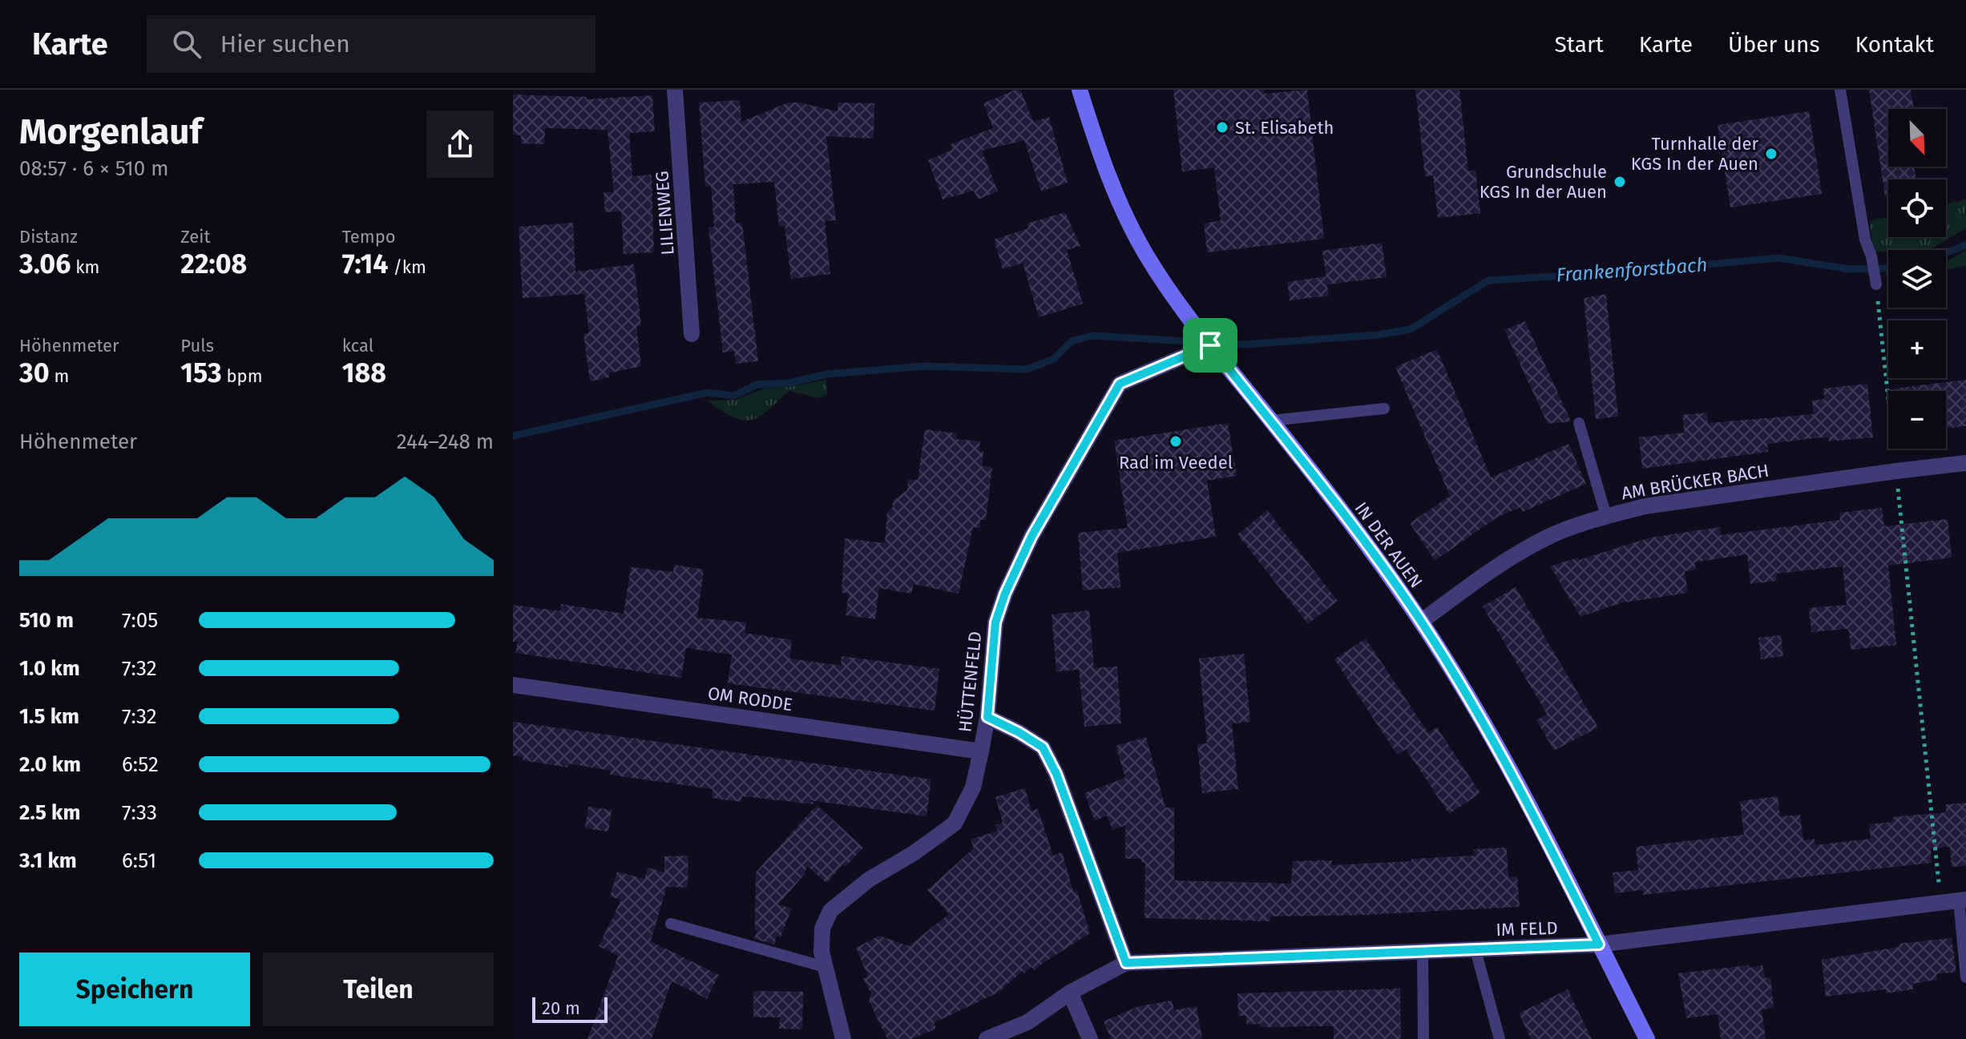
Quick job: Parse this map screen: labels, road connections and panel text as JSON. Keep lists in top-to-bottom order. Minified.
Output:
{"streets":{"street":["LILIENWEG","AM BRÜCKER BACH","IN DER AUEN","HÜTTENFELD","OM RODDE","IM FELD"]},"crossings":[["AM BRÜCKER BACH","IN DER AUEN"],["IN DER AUEN","HÜTTENFELD"],["IN DER AUEN","IM FELD"],["HÜTTENFELD","OM RODDE"]],"water":["Frankenforstbach"],"places":["St. Elisabeth","Turnhalle der KGS In der Auen","Grundschule KGS In der Auen","Rad im Veedel"],"scale_bar":"20 m","north":"bottom right","page":{"header":"Karte","search":"Hier suchen","nav":["Start","Karte","Über uns","Kontakt"],"heading":["Morgenlauf","08:57 · 6 × 510 m"],"map_buttons":["+","−"],"stats":[["Distanz","3.06 km"],["Zeit","22:08"],["Tempo","7:14 /km"],["Höhenmeter","30 m"],["Puls","153 bpm"],["kcal","188"]],"chart":["Höhenmeter","244–248 m"],"list":[{"name":"510 m","note":"7:05"},{"name":"1.0 km","note":"7:32"},{"name":"1.5 km","note":"7:32"},{"name":"2.0 km","note":"6:52"},{"name":"2.5 km","note":"7:33"},{"name":"3.1 km","note":"6:51"}],"buttons":["Speichern","Teilen"],"scale":"20 m"}}
